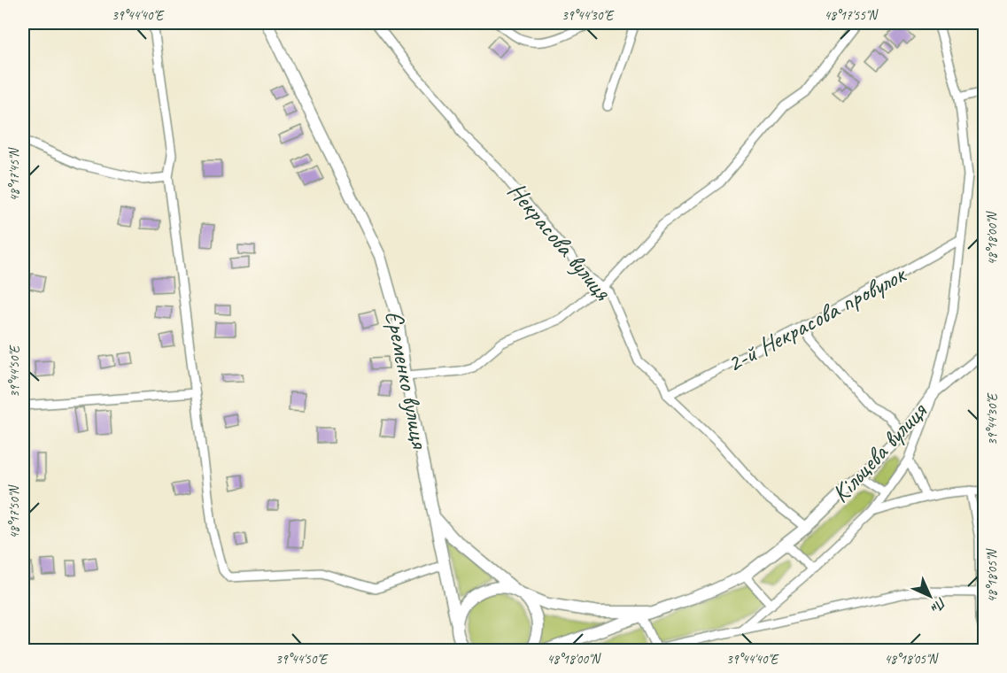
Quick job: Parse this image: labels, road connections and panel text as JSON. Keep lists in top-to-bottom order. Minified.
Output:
{"streets":{"street":["Некрасова вулиця","2-й Некрасова провулок","Єременко вулиця","Кільцева вулиця"]},"crossings":[["Некрасова вулиця","2-й Некрасова провулок"],["Некрасова вулиця","Кільцева вулиця"],["2-й Некрасова провулок","Кільцева вулиця"],["Єременко вулиця","Кільцева вулиця"]],"north":"bottom right","coordinates":["39°44'40\"E","39°44'30\"E","48°17'55\"N","48°17'45\"N","48°18'00\"N","39°44'50\"E","48°17'50\"N","48°18'05\"N"]}
